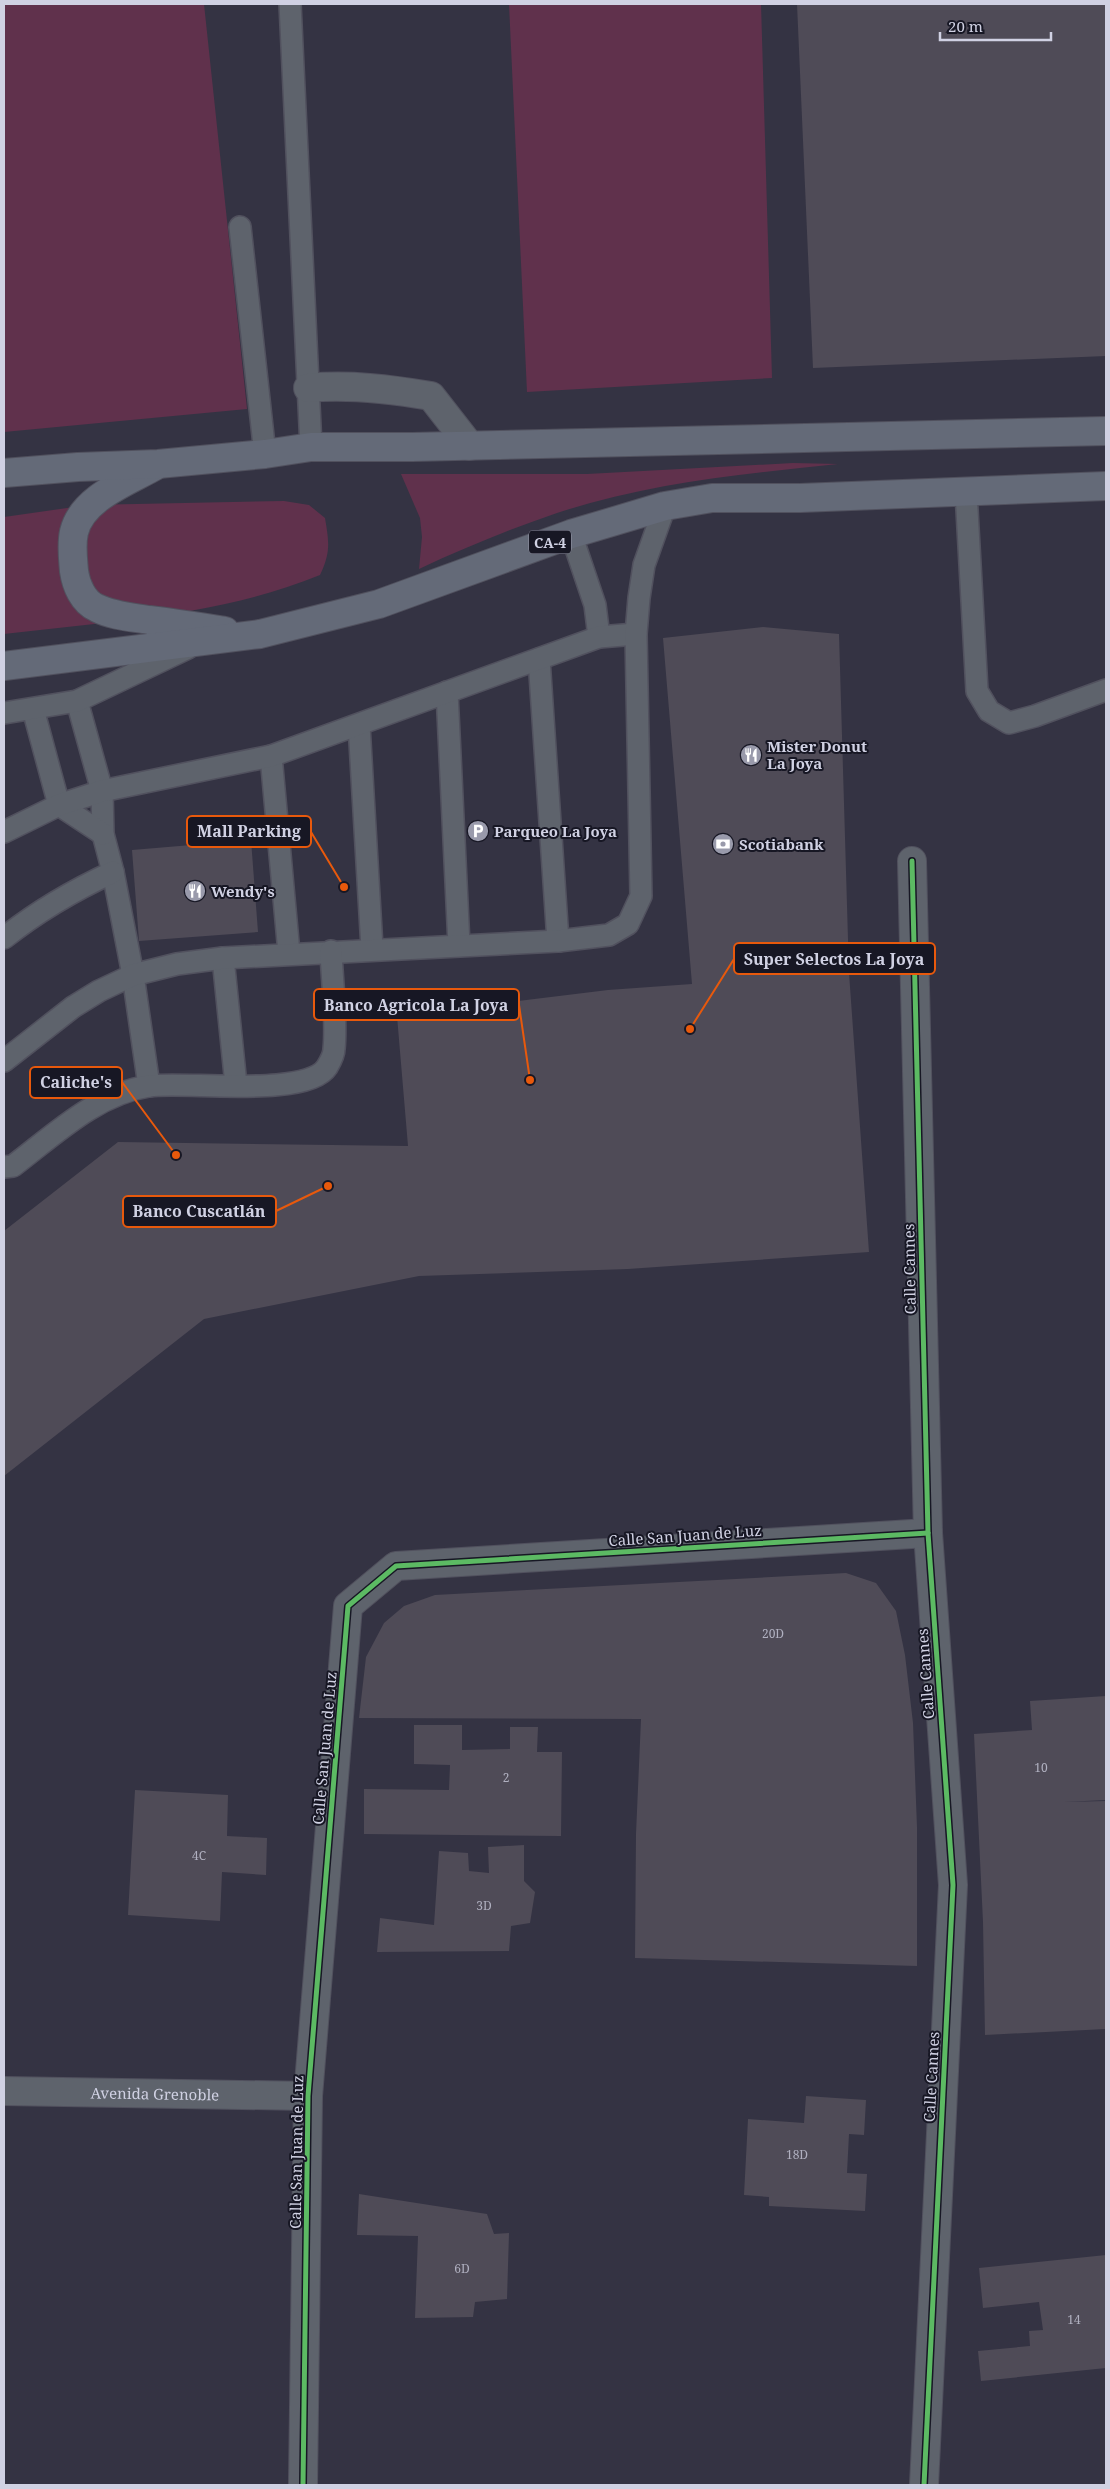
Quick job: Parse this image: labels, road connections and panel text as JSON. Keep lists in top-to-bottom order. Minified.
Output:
{"streets":{"highway":["CA-4"],"street":["Calle Cannes","Calle San Juan de Luz","Avenida Grenoble"]},"crossings":[["Calle Cannes","Calle San Juan de Luz"],["Calle San Juan de Luz","Avenida Grenoble"]],"places":{"restaurant":["Mister Donut La Joya","Wendy's"],"parking":["Parqueo La Joya"],"bank":["Scotiabank"],"other":["Mall Parking","Super Selectos La Joya","Banco Agricola La Joya","Caliche's","Banco Cuscatlán"]},"house_numbers":["20D","10","2","4C","3D","18D","6D","14"],"scale_bar":"20 m"}
